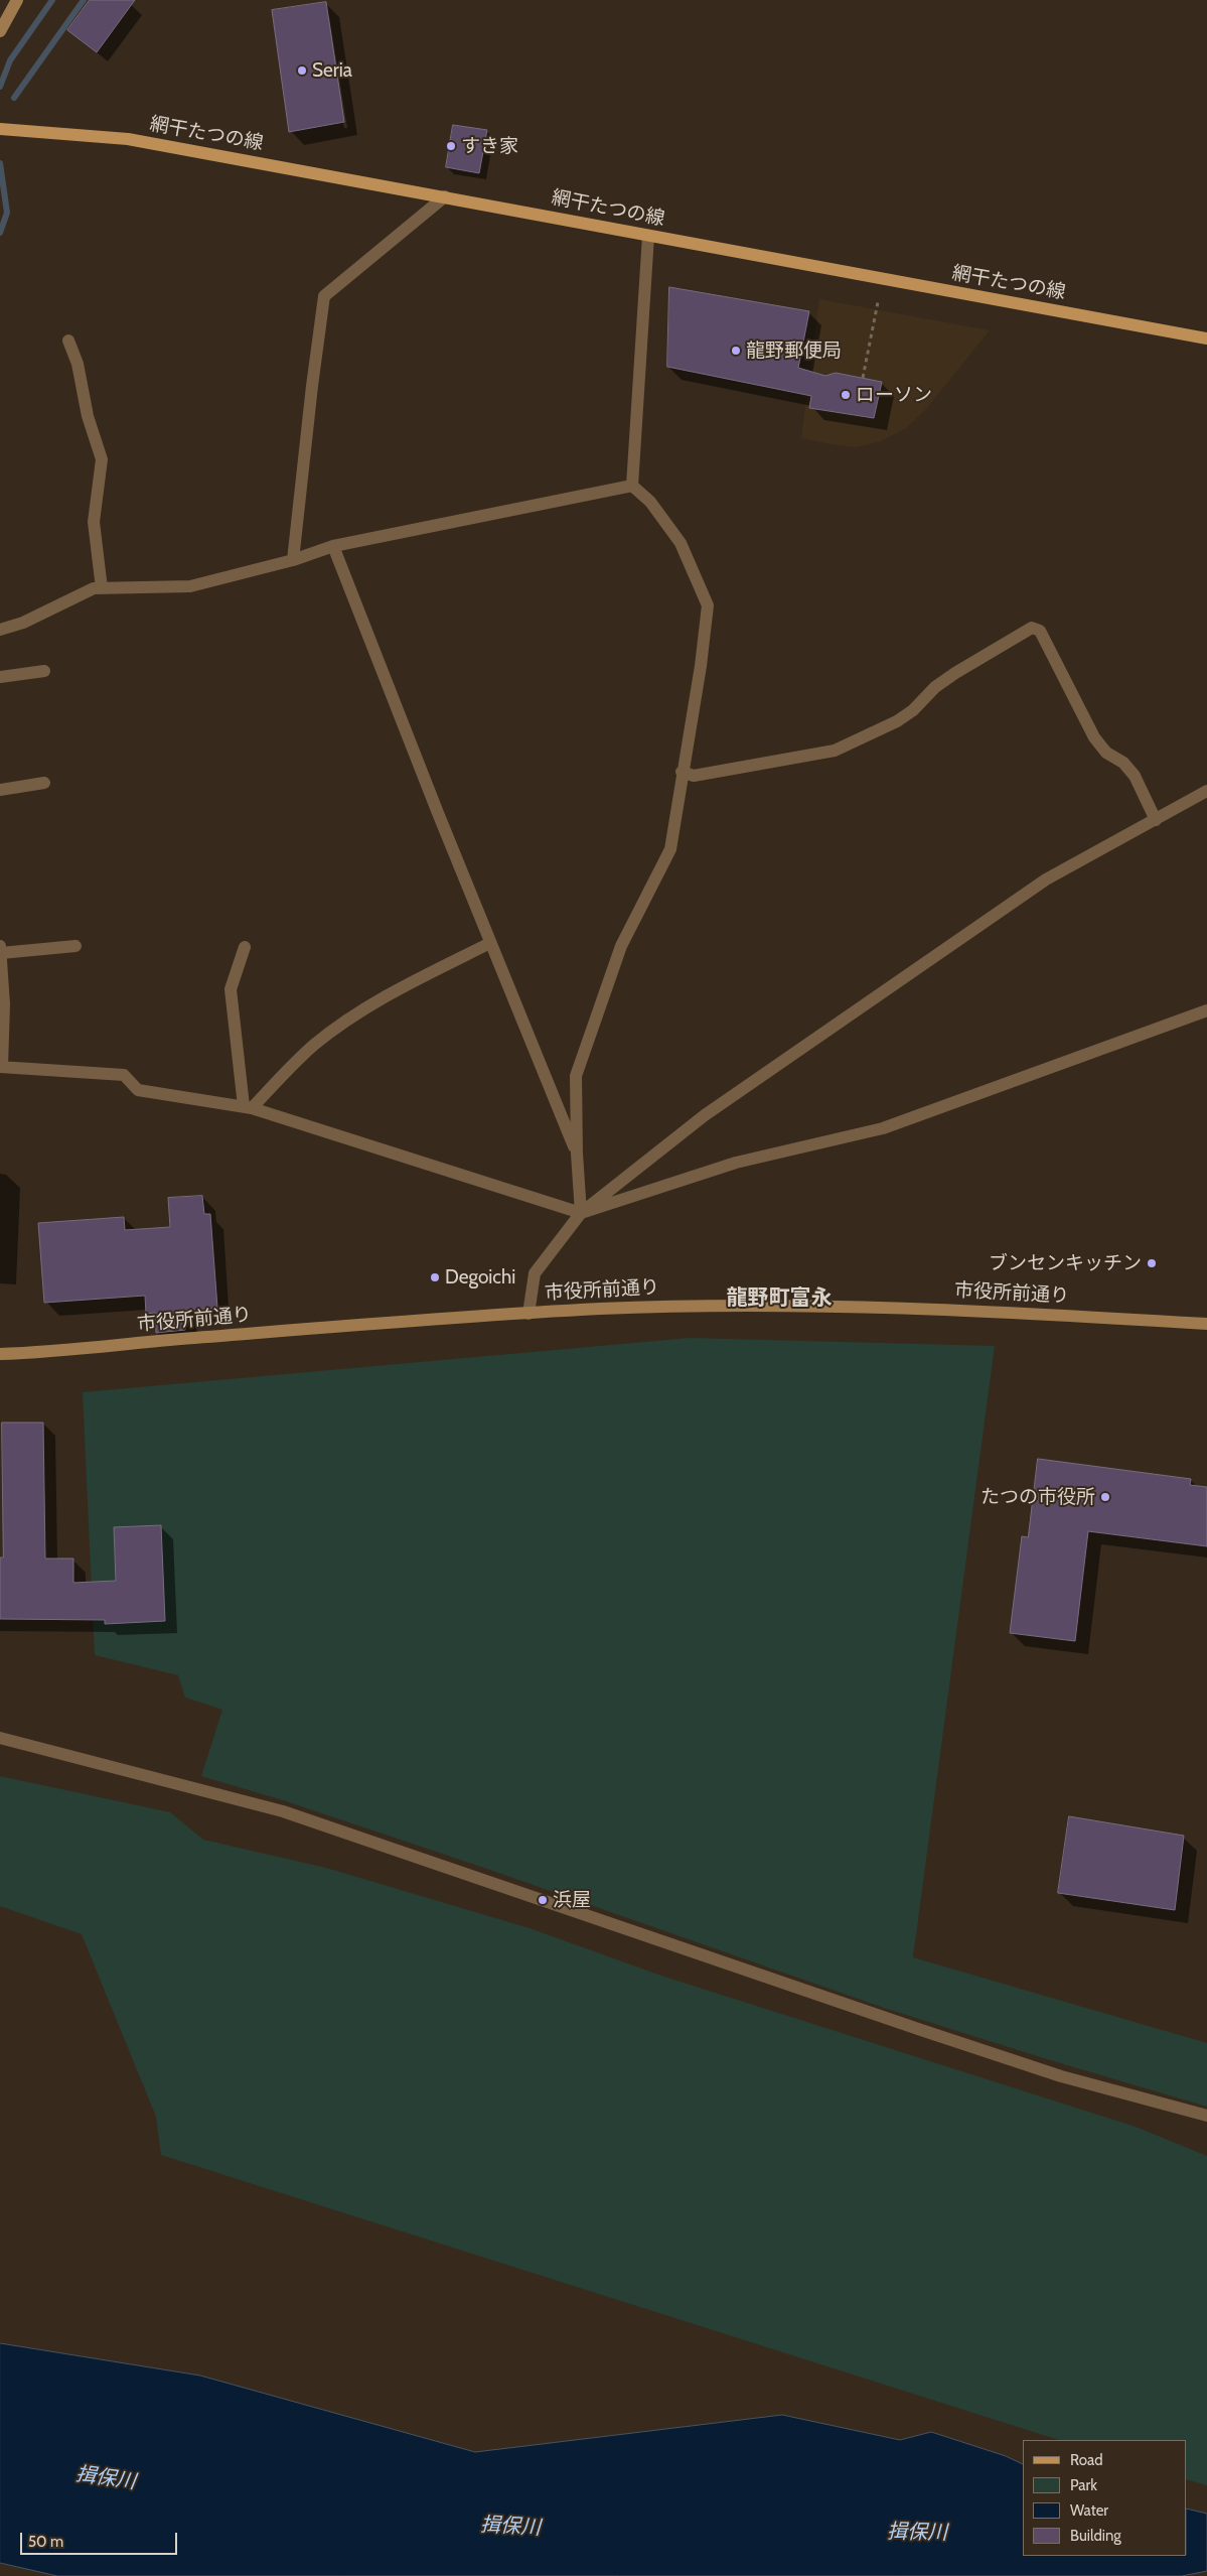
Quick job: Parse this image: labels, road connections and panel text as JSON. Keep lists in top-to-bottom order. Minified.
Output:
{"streets":{"main road":["網干たつの線"],"street":["市役所前通り"]},"districts":["龍野町富永"],"water":["揖保川"],"places":["Seria","すき家","龍野郵便局","ローソン","ブンセンキッチン","Degoichi","たつの市役所","浜屋"],"legend":["Road","Park","Water","Building"],"scale_bar":"50 m"}
